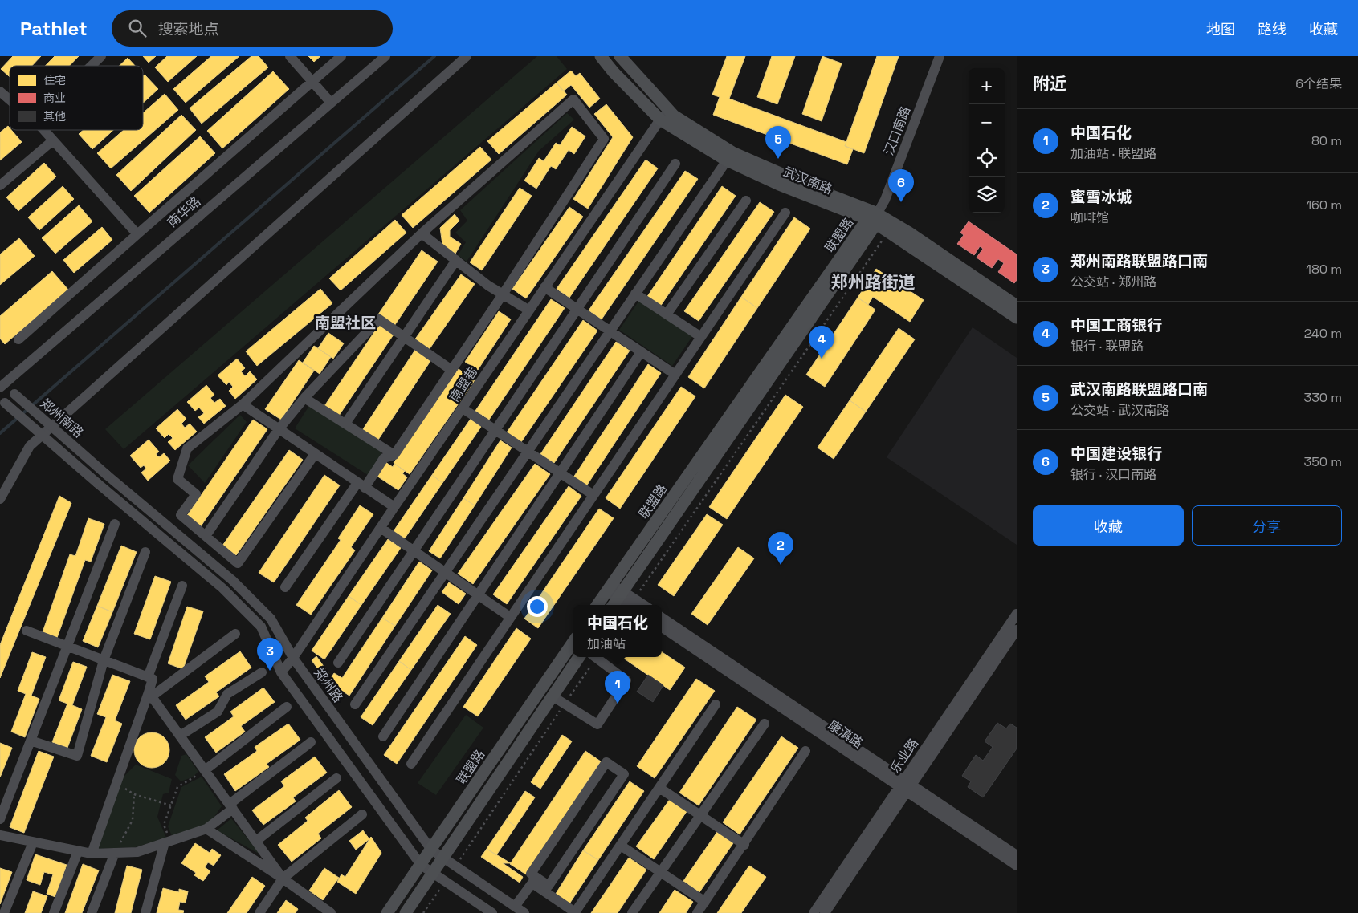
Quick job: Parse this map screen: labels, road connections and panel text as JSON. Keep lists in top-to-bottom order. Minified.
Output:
{"streets":{"main road":["武汉南路","联盟路"],"street":["汉口南路","南华路","南盟巷","郑州南路","郑州路","康滇路","乐业路"]},"crossings":[["汉口南路","武汉南路"],["汉口南路","联盟路"],["武汉南路","联盟路"],["武汉南路","南盟巷"],["南华路","郑州南路"],["联盟路","郑州路"],["南盟巷","郑州南路"],["南盟巷","郑州路"],["郑州南路","郑州路"],["康滇路","乐业路"]],"districts":["郑州路街道","南盟社区"],"legend":["住宅","商业","其他"],"page":{"header":"Pathlet","search":"搜索地点","nav":["地图","路线","收藏"],"heading":["附近","6个结果"],"map_buttons":["+","−"],"list":[{"mark":"1","name":"中国石化","note":"加油站 · 联盟路","value":"80 m"},{"mark":"2","name":"蜜雪冰城","note":"咖啡馆","value":"160 m"},{"mark":"3","name":"郑州南路联盟路口南","note":"公交站 · 郑州路","value":"180 m"},{"mark":"4","name":"中国工商银行","note":"银行 · 联盟路","value":"240 m"},{"mark":"5","name":"武汉南路联盟路口南","note":"公交站 · 武汉南路","value":"330 m"},{"mark":"6","name":"中国建设银行","note":"银行 · 汉口南路","value":"350 m"}],"pins":["5","6","4","2","3","1"],"buttons":["收藏","分享"],"popup":["中国石化","加油站"]}}
